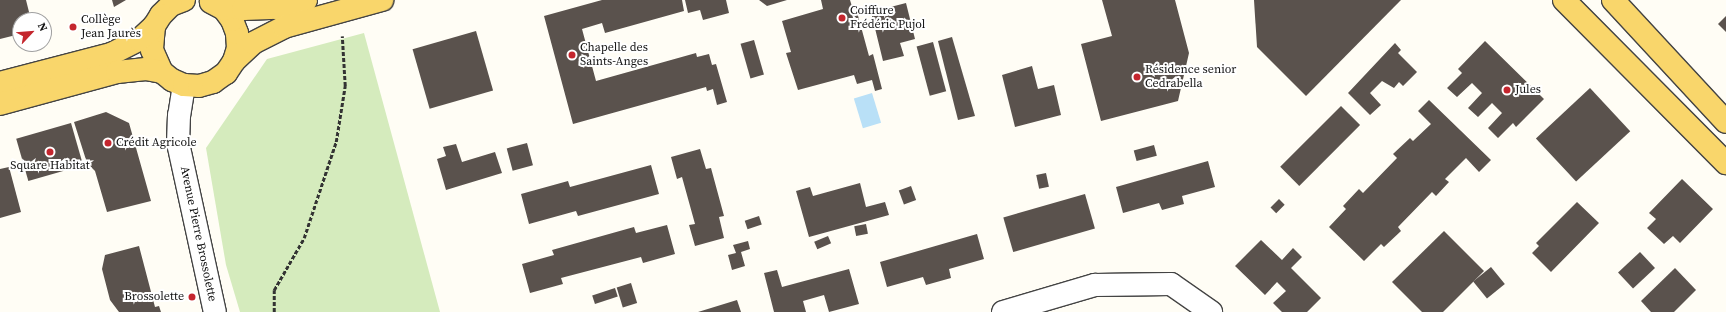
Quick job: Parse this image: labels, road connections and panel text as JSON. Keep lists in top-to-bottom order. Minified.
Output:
{"streets":{"street":["Avenue Pierre Brossolette"]},"places":["Coiffure Frédéric Pujol","Collège Jean Jaurès","Chapelle des Saints-Anges","Résidence senior Cedrabella","Jules","Crédit Agricole","Square Habitat","Brossolette"],"north":"top right"}
